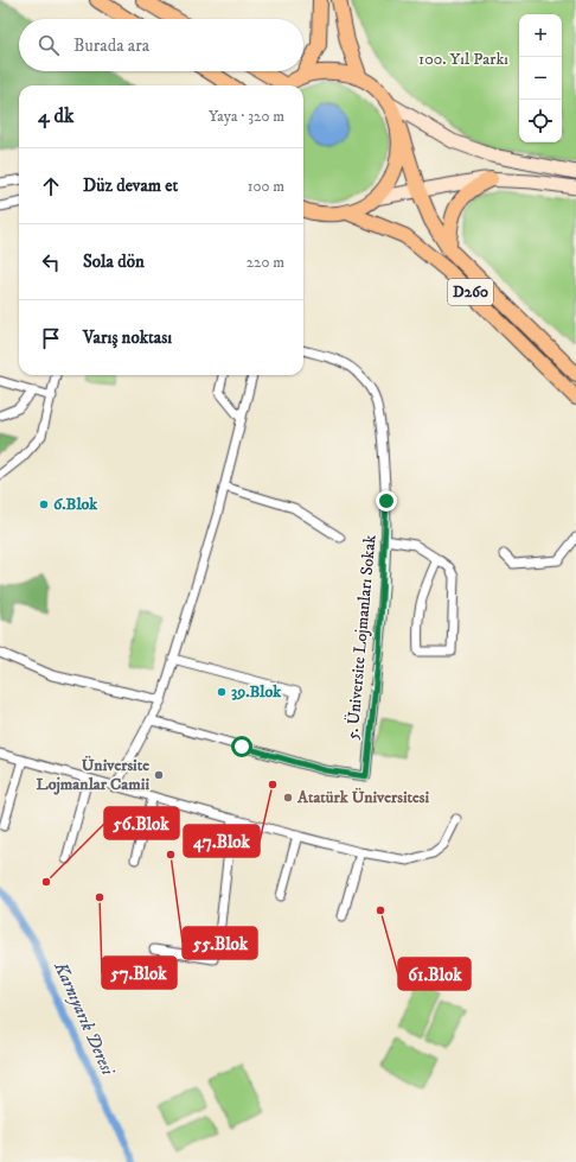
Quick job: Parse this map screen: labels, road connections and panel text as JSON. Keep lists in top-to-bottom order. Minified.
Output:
{"streets":{"main road":["D260"],"street":["5. Üniversite Lojmanları Sokak"]},"water":["Karnıyarık Deresi"],"parks":["100. Yıl Parkı"],"places":["6.Blok","39.Blok","Üniversite Lojmanlar Camii","47.Blok","Atatürk Üniversitesi","55.Blok","56.Blok","57.Blok","61.Blok"],"page":{"map_buttons":["+","−"],"search":"Burada ara","heading":["4 dk","Yaya · 320 m"],"list":[["Düz devam et","100 m"],["Sola dön","220 m"],"Varış noktası"]}}
